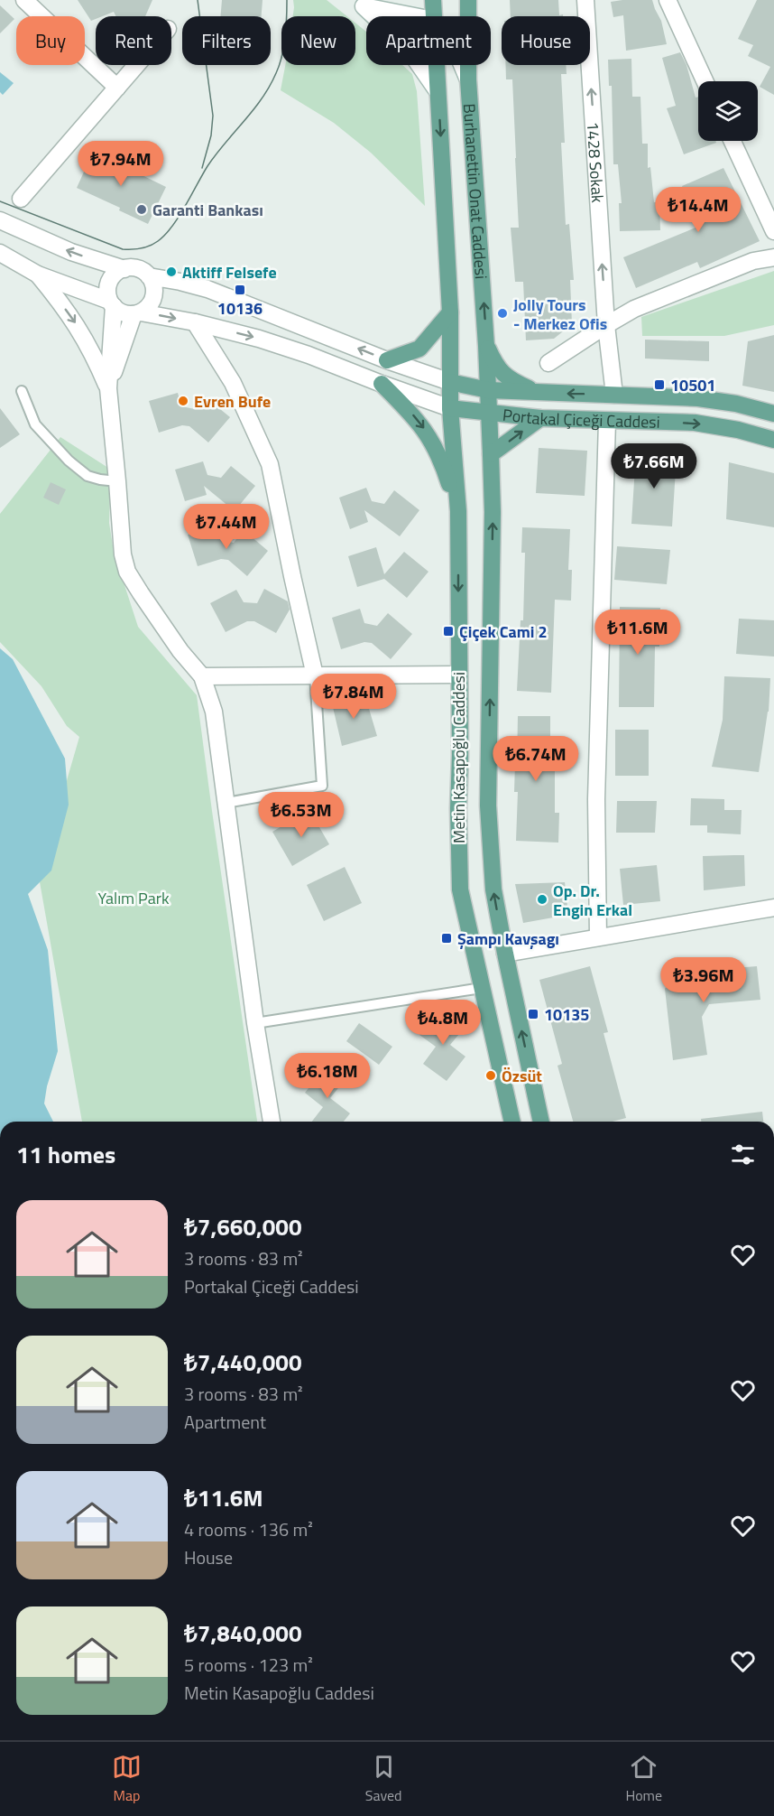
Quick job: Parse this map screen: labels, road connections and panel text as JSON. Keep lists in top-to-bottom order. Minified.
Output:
{"streets":{"main road":["Burhanettin Onat Caddesi","Portakal Çiceği Caddesi","Metin Kasapoğlu Caddesi"],"street":["1428 Sokak"]},"crossings":[["1428 Sokak","Portakal Çiceği Caddesi"],["Burhanettin Onat Caddesi","Portakal Çiceği Caddesi"],["Burhanettin Onat Caddesi","Metin Kasapoğlu Caddesi"],["Portakal Çiceği Caddesi","Metin Kasapoğlu Caddesi"]],"parks":["Yalım Park"],"places":{"other":["Garanti Bankası","Aktiff Felsefe","Jolly Tours - Merkez Ofis","Evren Bufe","Op. Dr. Engin Erkal","Özsüt"],"transit":["10136","10501","Çiçek Cami 2","Şampı Kavşagı","10135"]},"page":{"chip":["Buy","Rent","Filters","New","Apartment","House"],"price":["₺7.94M","₺14.4M","₺7.66M","₺7.44M","₺11.6M","₺7.84M","₺6.74M","₺6.53M","₺3.96M","₺4.8M","₺6.18M"],"heading":"11 homes","list":[{"name":"₺7,660,000","note":"3 rooms · 83 m² · Portakal Çiceği Caddesi"},{"name":"₺7,440,000","note":"3 rooms · 83 m² · Apartment"},{"name":"₺11.6M","note":"4 rooms · 136 m² · House"},{"name":"₺7,840,000","note":"5 rooms · 123 m² · Metin Kasapoğlu Caddesi"}],"tabs":["Map","Saved","Home"]}}
